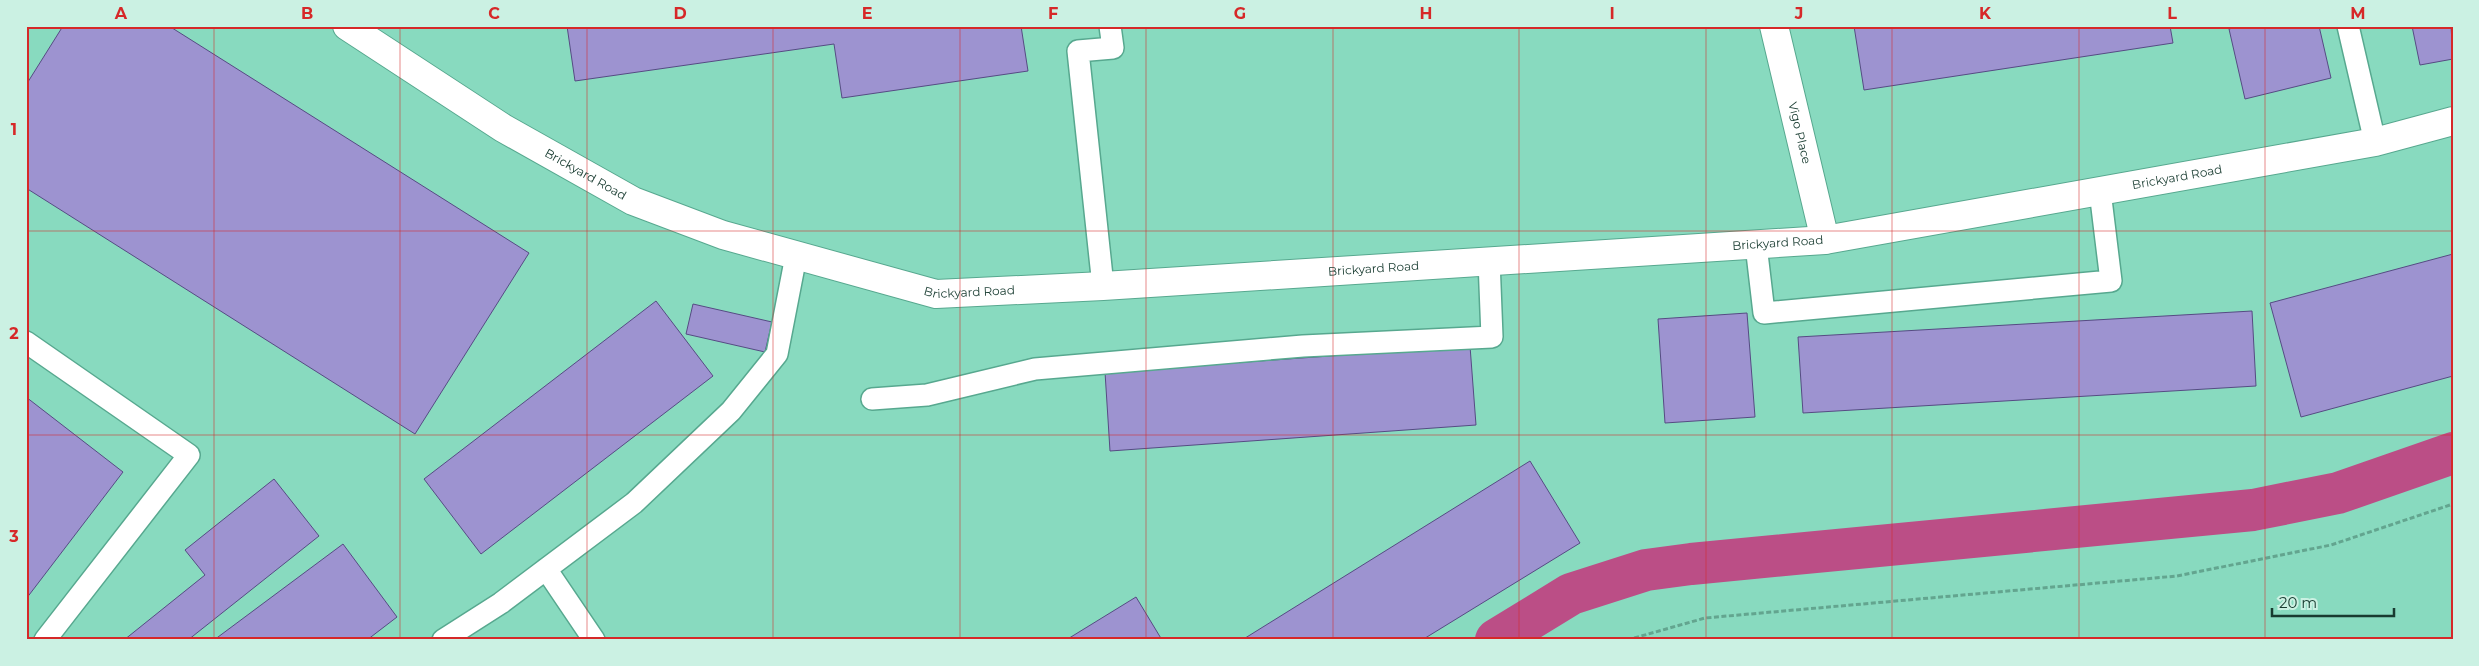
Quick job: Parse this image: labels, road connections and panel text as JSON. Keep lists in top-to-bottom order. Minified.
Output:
{"streets":{"street":["Vigo Place","Brickyard Road"]},"crossings":[["Vigo Place","Brickyard Road"]],"scale_bar":"20 m","grid":{"columns":["A","B","C","D","E","F","G","H","I","J","K","L","M"],"rows":["1","2","3"]}}
